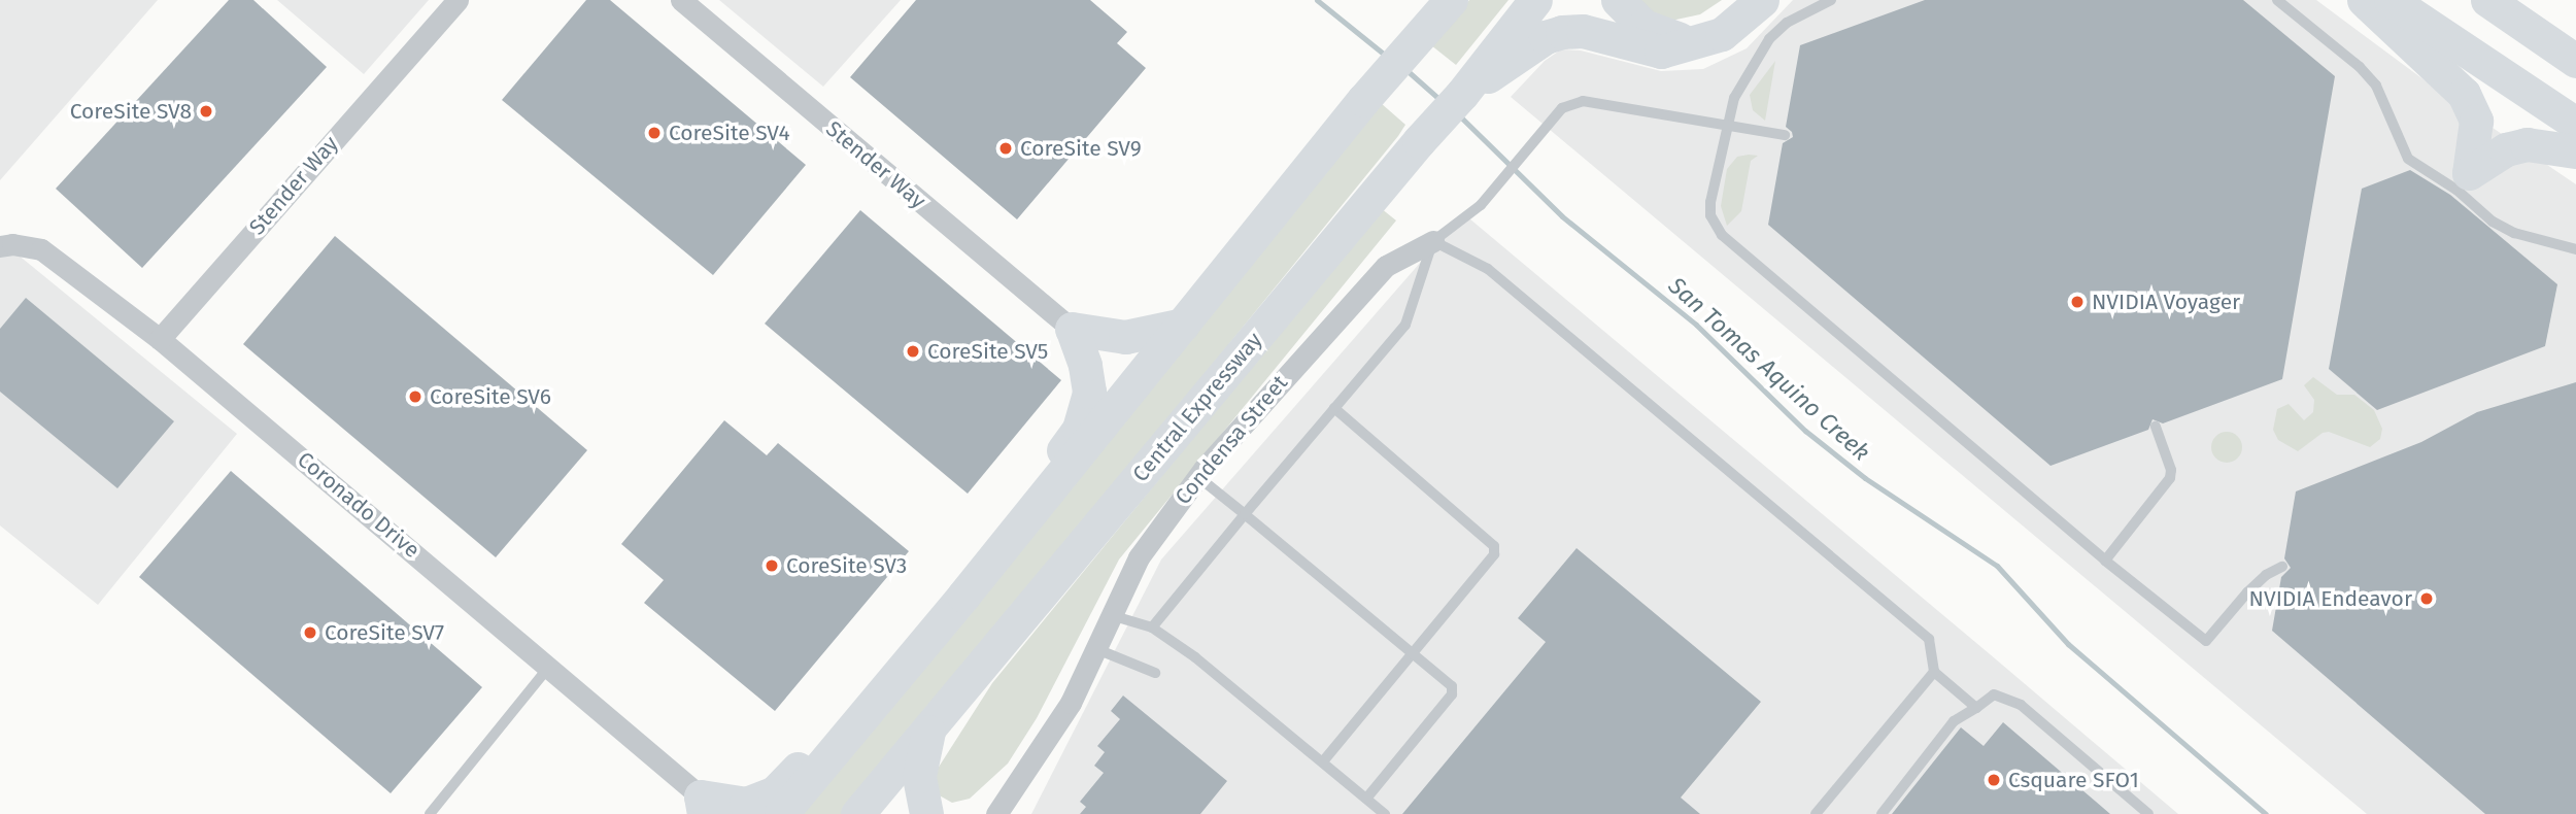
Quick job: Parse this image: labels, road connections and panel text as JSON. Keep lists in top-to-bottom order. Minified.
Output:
{"streets":{"highway":["Central Expressway"],"street":["Stender Way","Condensa Street","Coronado Drive"]},"crossings":[["Stender Way","Coronado Drive"]],"water":["San Tomas Aquino Creek"],"places":["CoreSite SV8","CoreSite SV4","CoreSite SV9","NVIDIA Voyager","CoreSite SV5","CoreSite SV6","CoreSite SV3","NVIDIA Endeavor","CoreSite SV7","Csquare SFO1"]}
